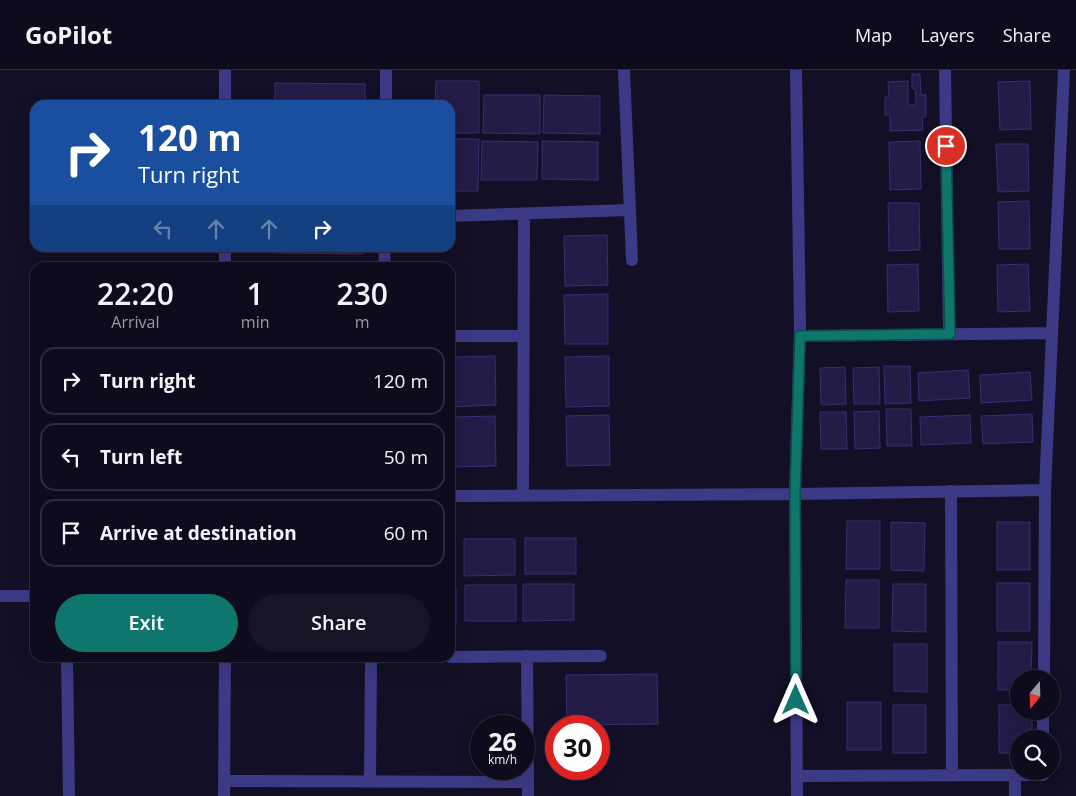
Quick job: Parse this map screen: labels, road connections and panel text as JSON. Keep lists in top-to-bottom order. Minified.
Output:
{"north":"bottom","page":{"header":"GoPilot","nav":["Map","Layers","Share"],"turn":["120 m","Turn right"],"eta":["22:20","Arrival","1","min","230","m"],"list":[{"name":"Turn right","value":"120 m"},{"name":"Turn left","value":"50 m"},{"name":"Arrive at destination","value":"60 m"}],"buttons":["Exit","Share"],"speed":"26 km/h","limit":"30"}}
